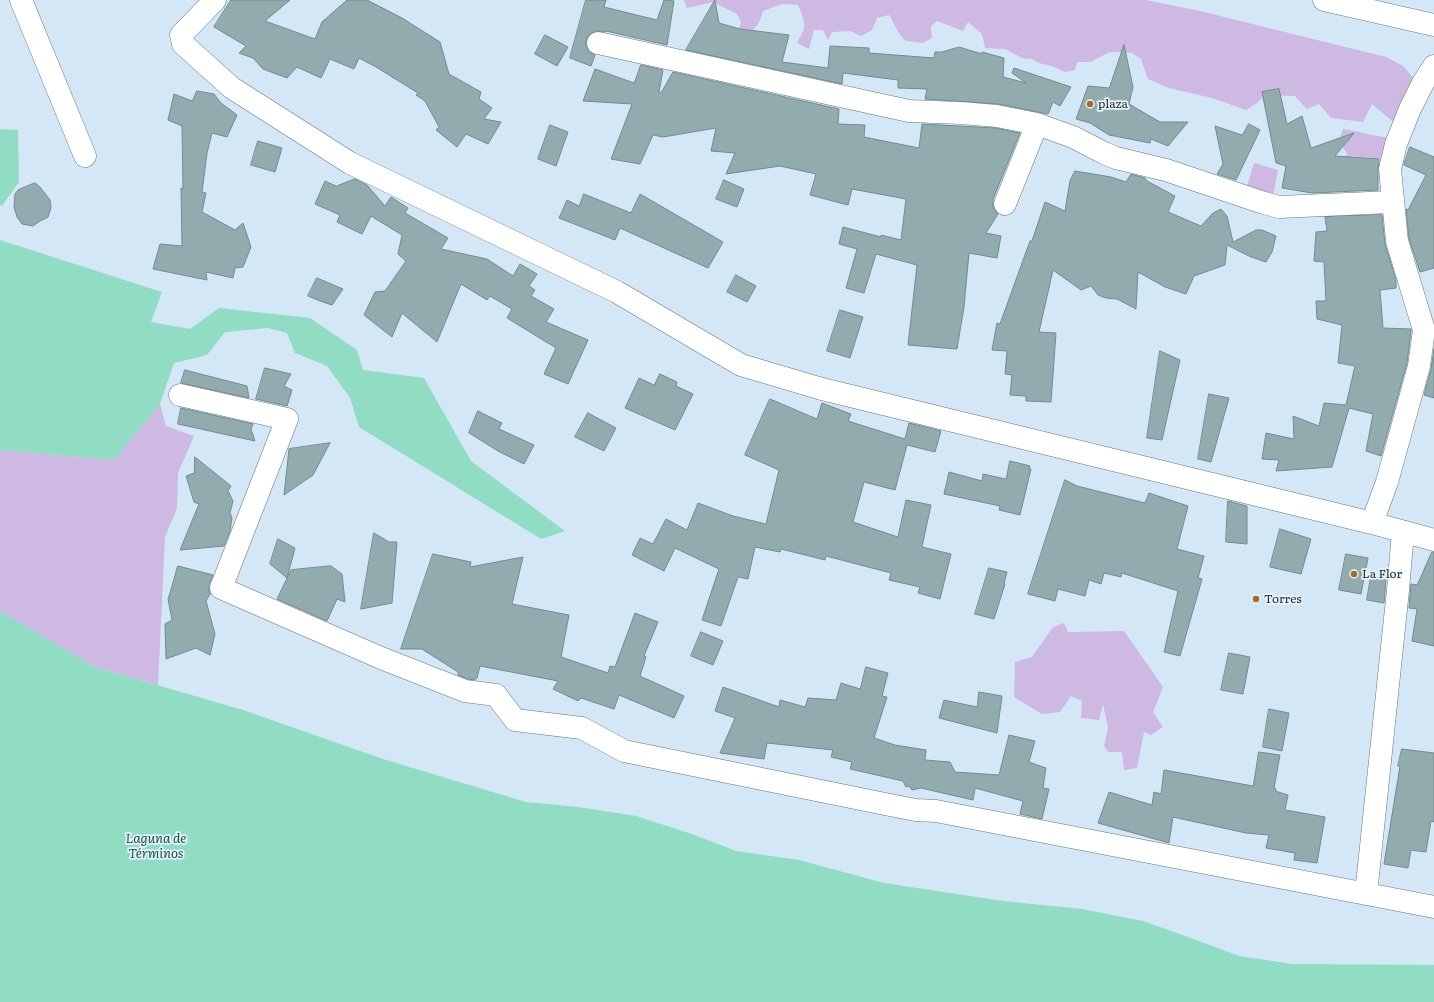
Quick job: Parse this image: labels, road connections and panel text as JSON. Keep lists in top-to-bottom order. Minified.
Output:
{"water":["Laguna de Términos"],"places":["plaza","La Flor","Torres"]}
